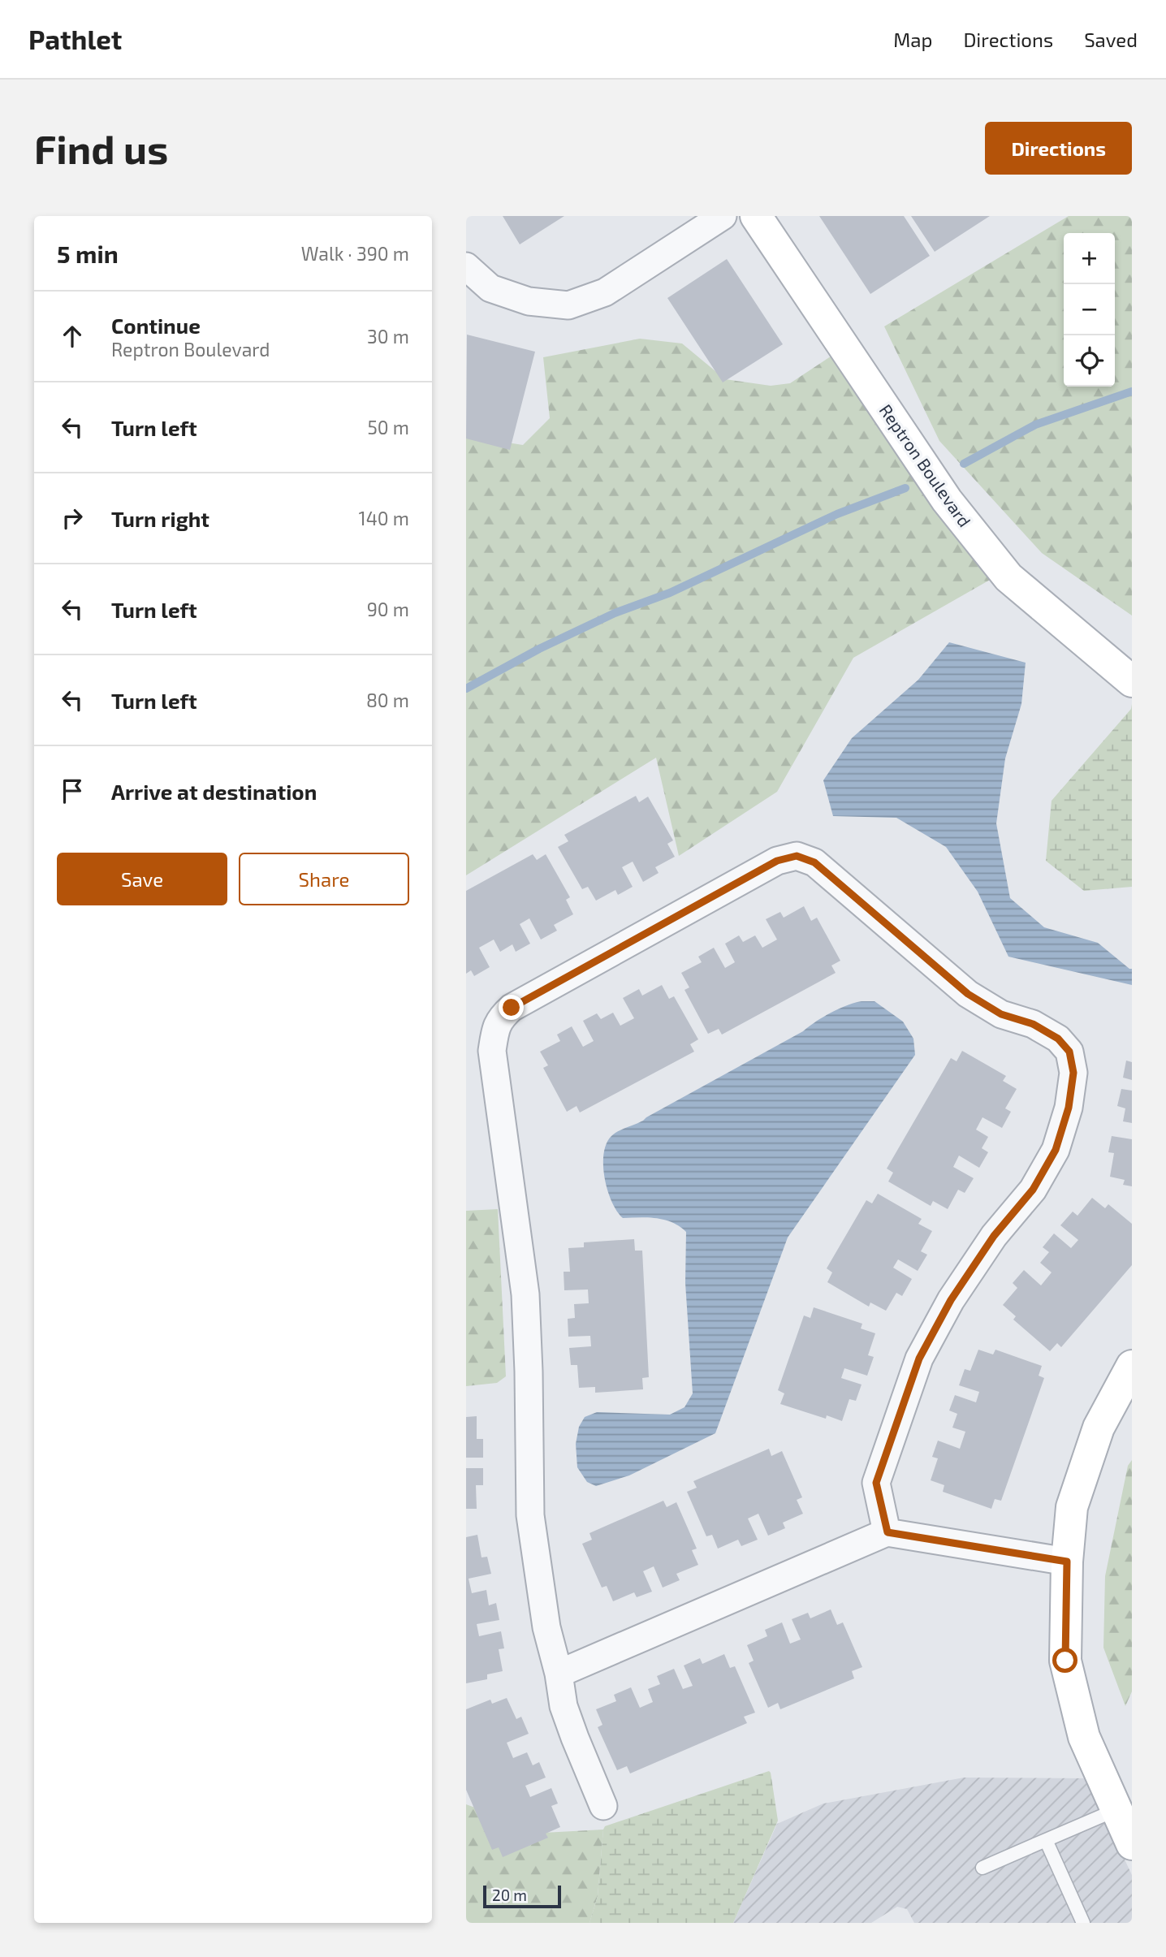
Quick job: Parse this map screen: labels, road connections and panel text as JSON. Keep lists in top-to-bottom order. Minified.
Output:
{"streets":{"street":["Reptron Boulevard"]},"scale_bar":"20 m","page":{"header":"Pathlet","nav":["Map","Directions","Saved"],"buttons":["Directions",["Save","Share"]],"title":"Find us","heading":["5 min","Walk · 390 m"],"map_buttons":["+","−"],"list":[["Continue","Reptron Boulevard","30 m"],["Turn left","50 m"],["Turn right","140 m"],["Turn left","90 m"],["Turn left","80 m"],"Arrive at destination"],"scale":"20 m"}}
